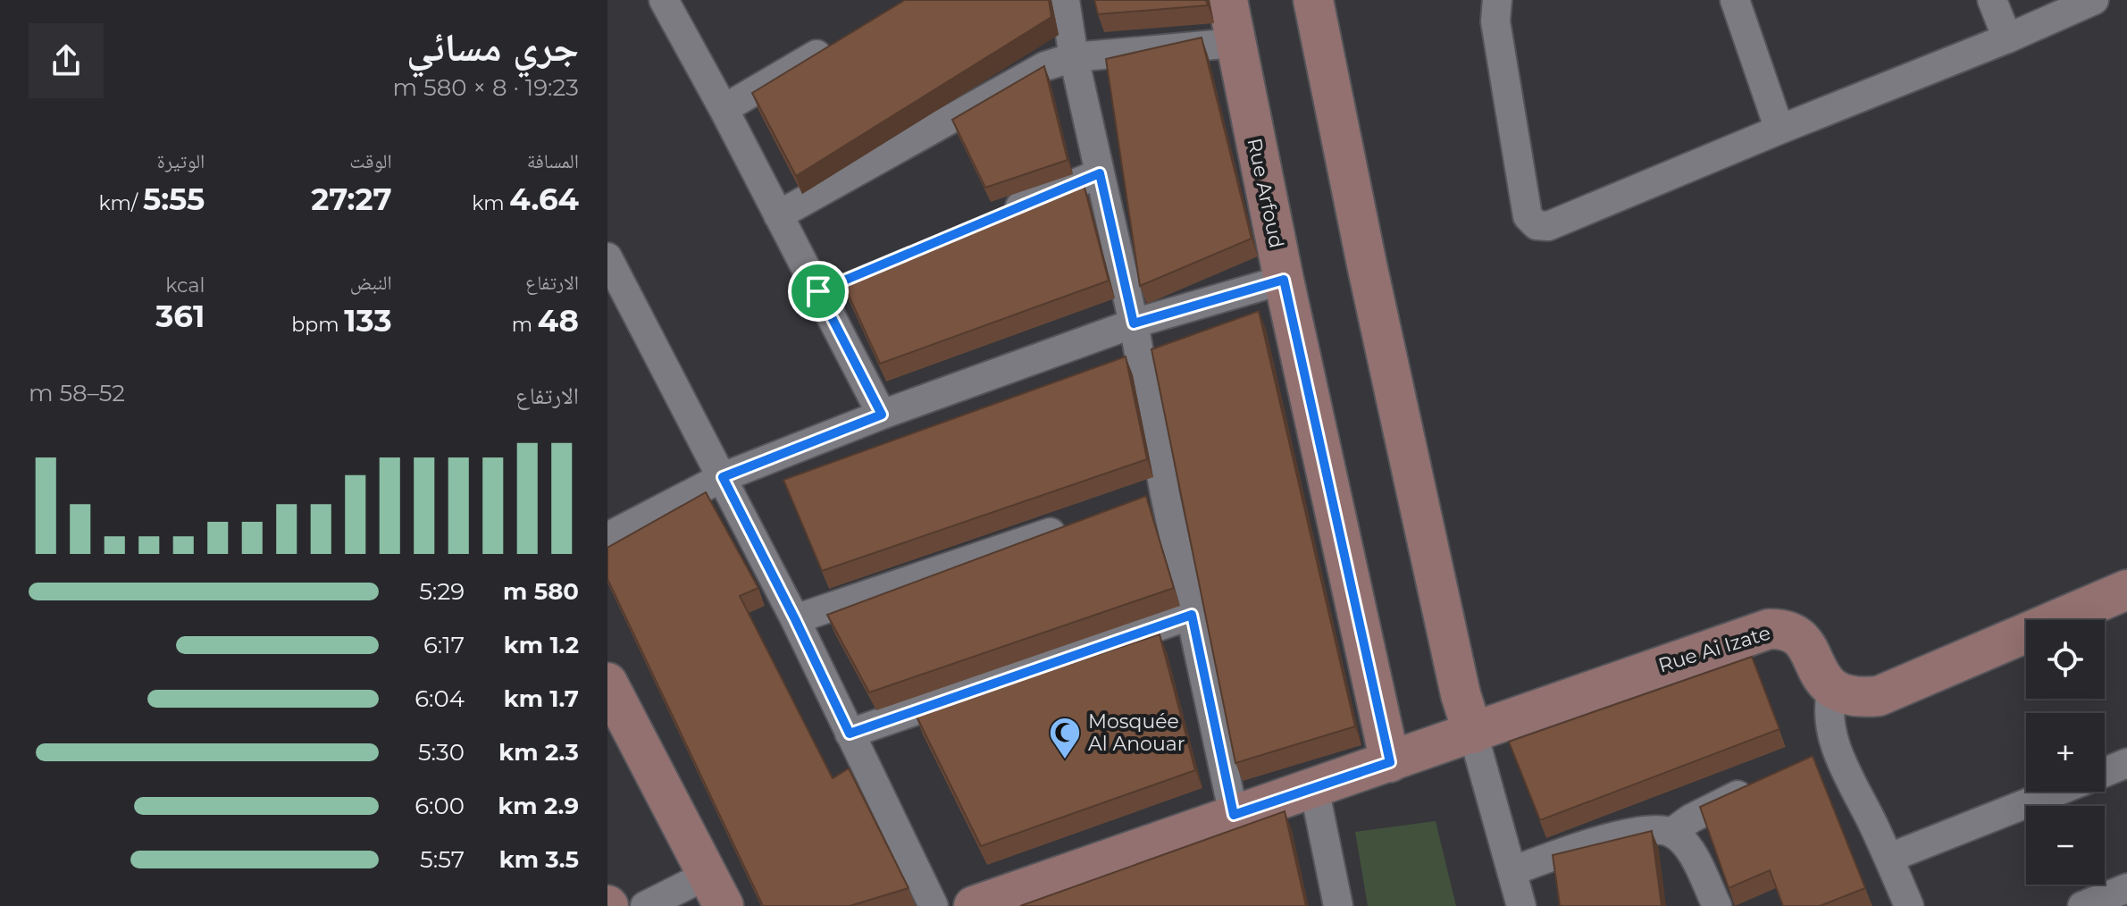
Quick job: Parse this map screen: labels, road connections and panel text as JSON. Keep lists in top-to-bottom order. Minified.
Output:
{"streets":{"street":["Rue Arfoud","Rue Ai Izate"]},"crossings":[["Rue Arfoud","Rue Ai Izate"]],"places":{"mosque":["Mosquée Al Anouar"]},"page":{"heading":["جري مسائي","19:23 · 8 × 580 m"],"stats":[["المسافة","4.64 km"],["الوقت","27:27"],["الوتيرة","5:55 /km"],["الارتفاع","48 m"],["النبض","133 bpm"],["kcal","361"]],"chart":["الارتفاع","52–58 m"],"list":[{"name":"580 m","note":"5:29"},{"name":"1.2 km","note":"6:17"},{"name":"1.7 km","note":"6:04"},{"name":"2.3 km","note":"5:30"},{"name":"2.9 km","note":"6:00"},{"name":"3.5 km","note":"5:57"}],"map_buttons":["+","−"]}}
